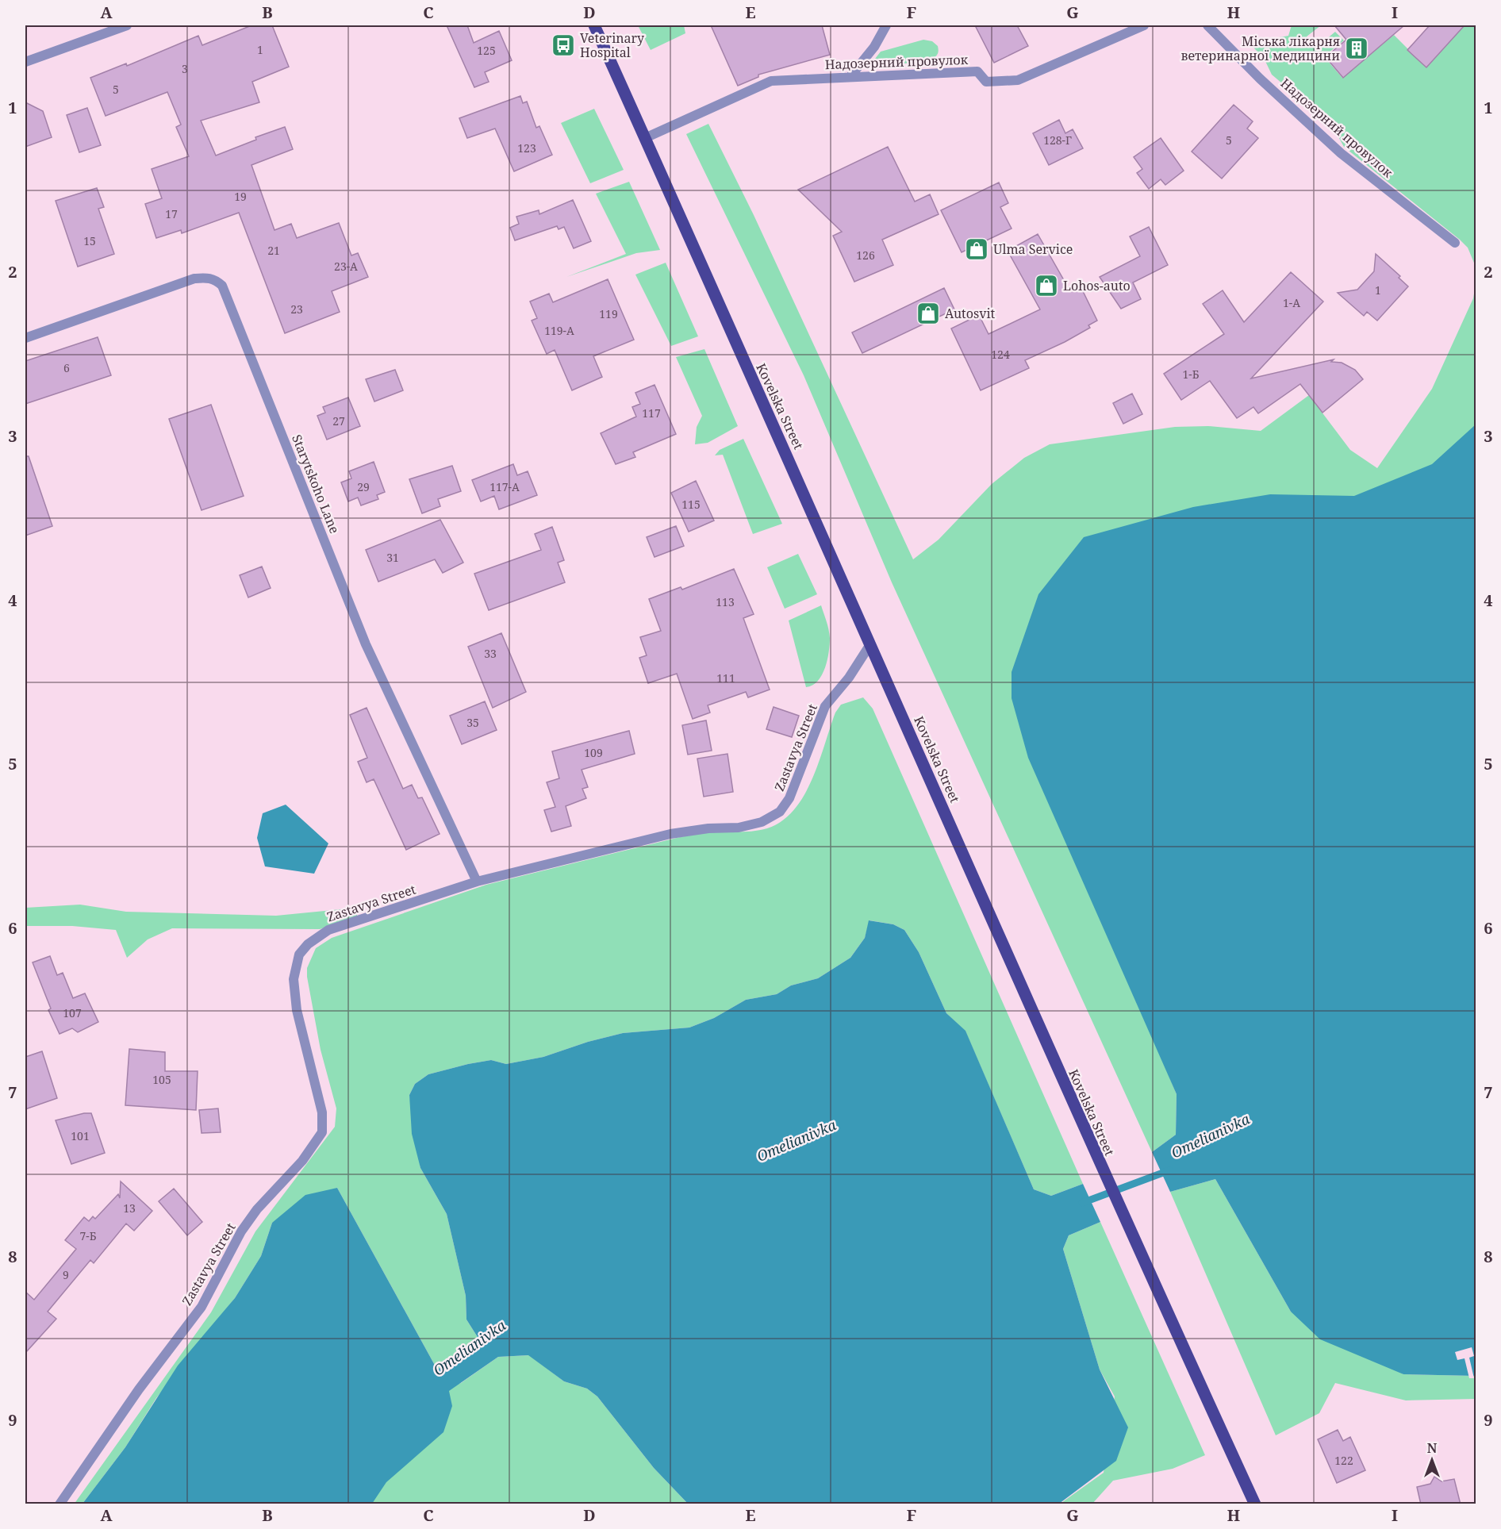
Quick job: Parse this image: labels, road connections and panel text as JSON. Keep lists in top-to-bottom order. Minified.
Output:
{"streets":{"main road":["Kovelska Street"],"street":["Надозерний провулок","Starytskoho Lane","Zastavya Street"]},"crossings":[["Надозерний провулок","Kovelska Street"],["Kovelska Street","Zastavya Street"],["Starytskoho Lane","Zastavya Street"]],"water":["Omelianivka"],"places":{"bus stop":["Veterinary Hospital"],"building":["Міська лікарня ветеринарної медицини"],"shop":["Ulma Service","Lohos-auto","Autosvit"]},"house_numbers":["1","125","3","5","128-Г","5","123","19","17","15","21","126","23-А","1","1-А","23","119","119-А","124","6","1-Б","117","27","29","117-А","115","31","113","33","111","35","109","107","105","101","13","7-Б","9","122"],"north":"top","grid":{"columns":["A","B","C","D","E","F","G","H","I"],"rows":["1","2","3","4","5","6","7","8","9"]}}
